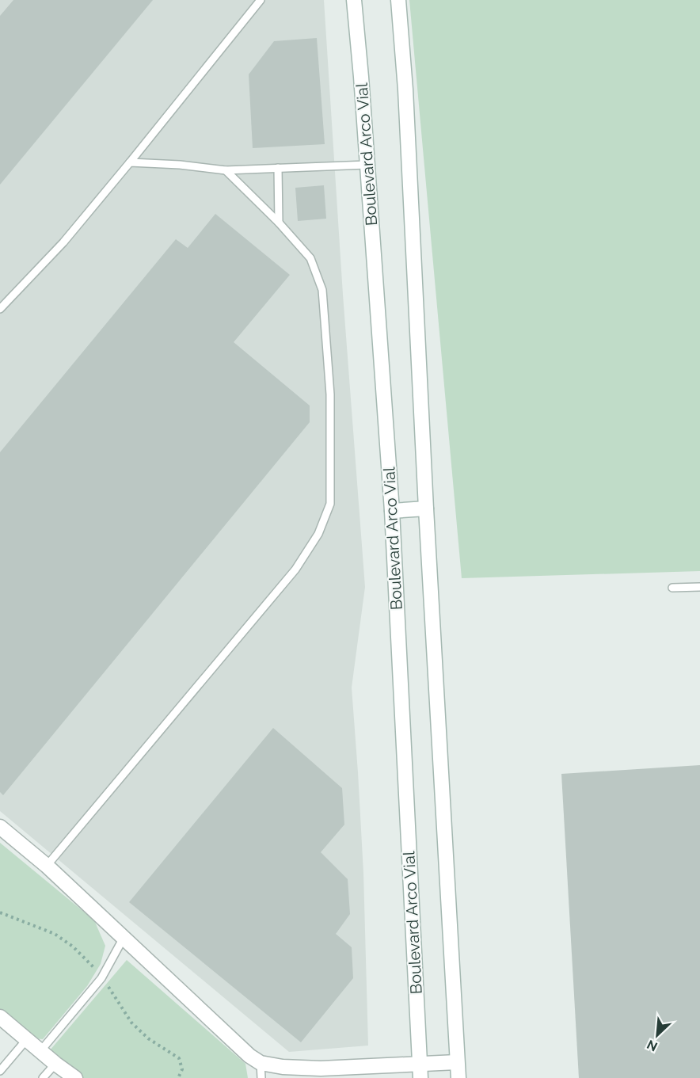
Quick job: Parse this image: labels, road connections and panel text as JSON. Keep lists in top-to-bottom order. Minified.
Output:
{"streets":{"street":["Boulevard Arco Vial"]},"north":"bottom left"}
